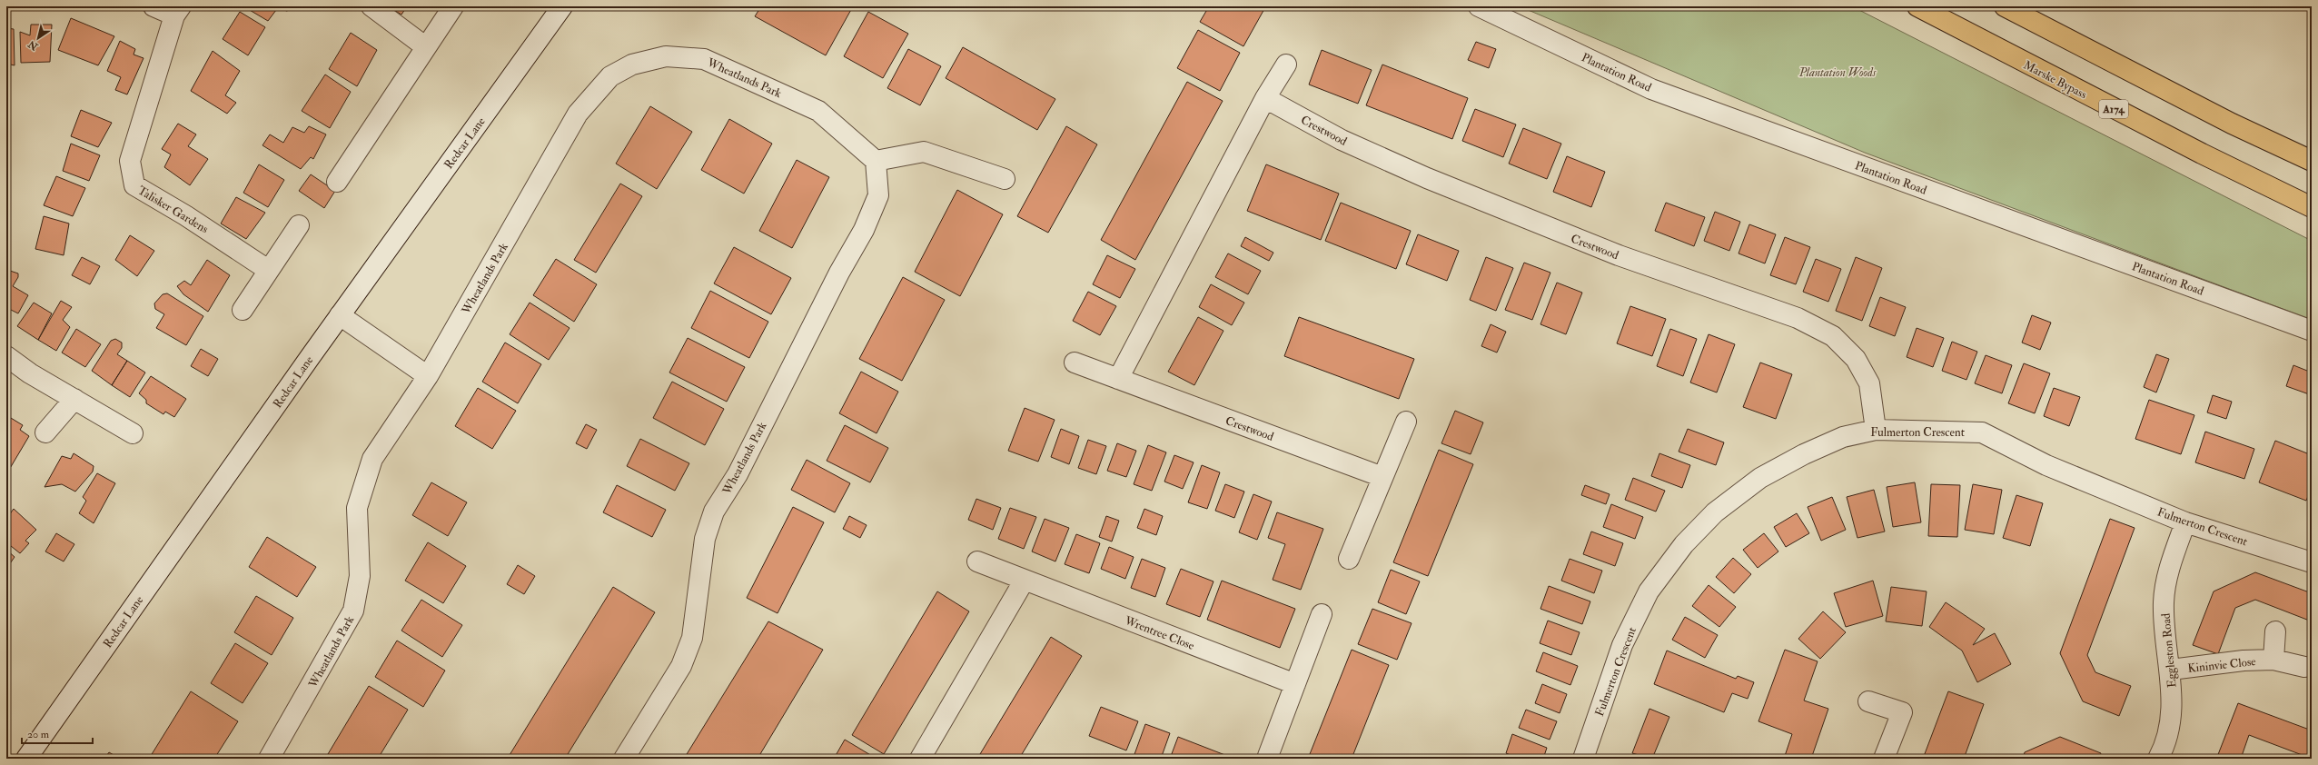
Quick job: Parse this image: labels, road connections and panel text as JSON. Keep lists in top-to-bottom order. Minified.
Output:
{"streets":{"main road":["Marske Bypass","A174"],"street":["Plantation Road","Wheatlands Park","Crestwood","Redcar Lane","Talisker Gardens","Fulmerton Crescent","Wrentree Close","Eggleston Road","Kininvie Close"]},"crossings":[["Crestwood","Fulmerton Crescent"],["Fulmerton Crescent","Eggleston Road"],["Eggleston Road","Kininvie Close"]],"parks":["Plantation Woods"],"scale_bar":"20 m","north":"bottom left"}
